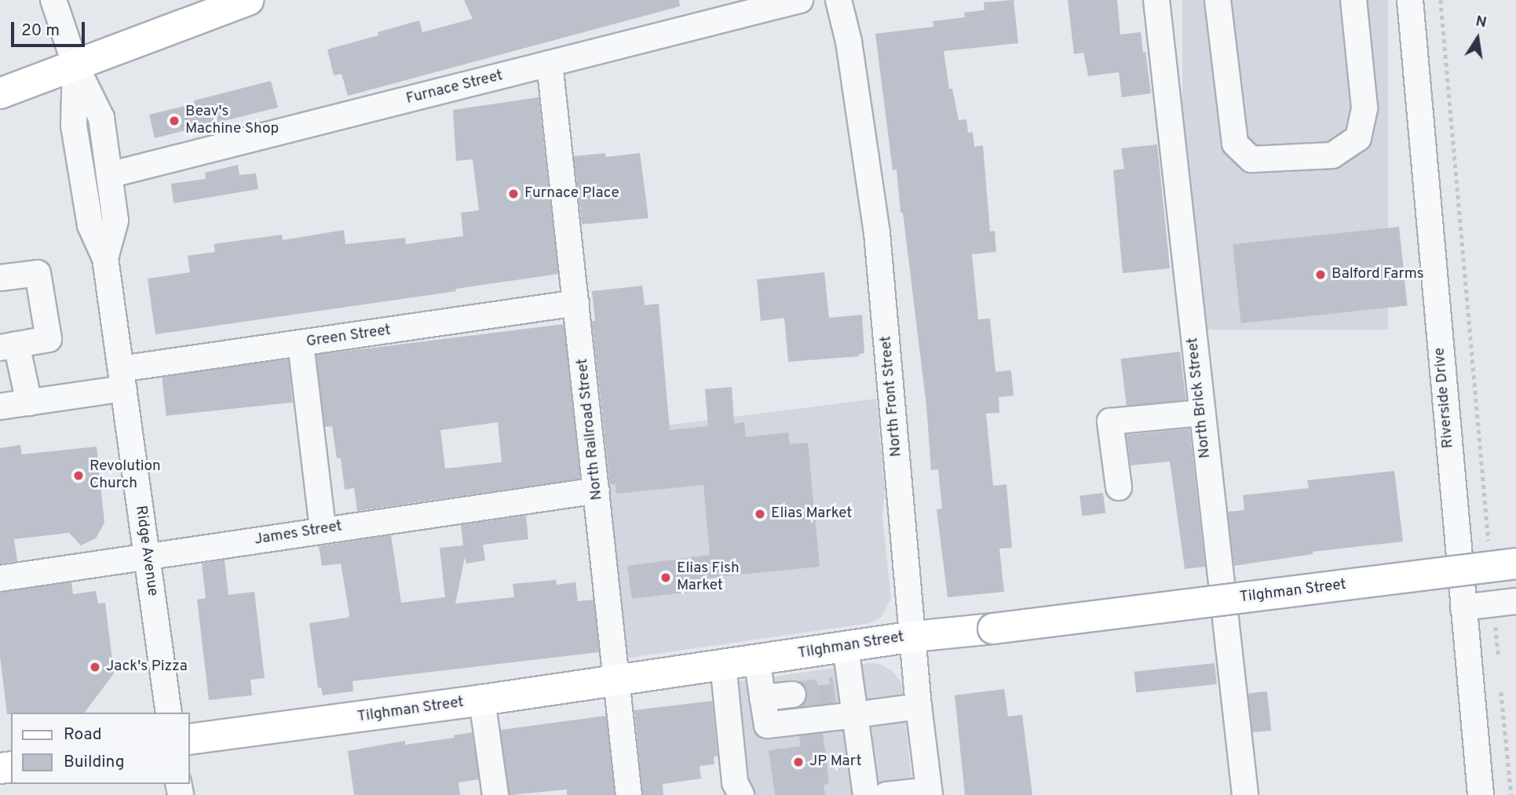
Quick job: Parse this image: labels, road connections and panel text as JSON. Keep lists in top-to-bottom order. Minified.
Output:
{"streets":{"main road":["Tilghman Street"],"street":["Furnace Street","Green Street","North Front Street","North Brick Street","Riverside Drive","North Railroad Street","James Street","Ridge Avenue"]},"crossings":[["Furnace Street","North Railroad Street"],["Furnace Street","Ridge Avenue"],["Green Street","North Railroad Street"],["Green Street","Ridge Avenue"],["North Front Street","Tilghman Street"],["North Railroad Street","James Street"],["North Railroad Street","Tilghman Street"],["James Street","Ridge Avenue"]],"places":["Beav's Machine Shop","Furnace Place","Balford Farms","Revolution Church","Elias Market","Elias Fish Market","Jack's Pizza","JP Mart"],"legend":["Road","Building"],"scale_bar":"20 m","north":"top"}
